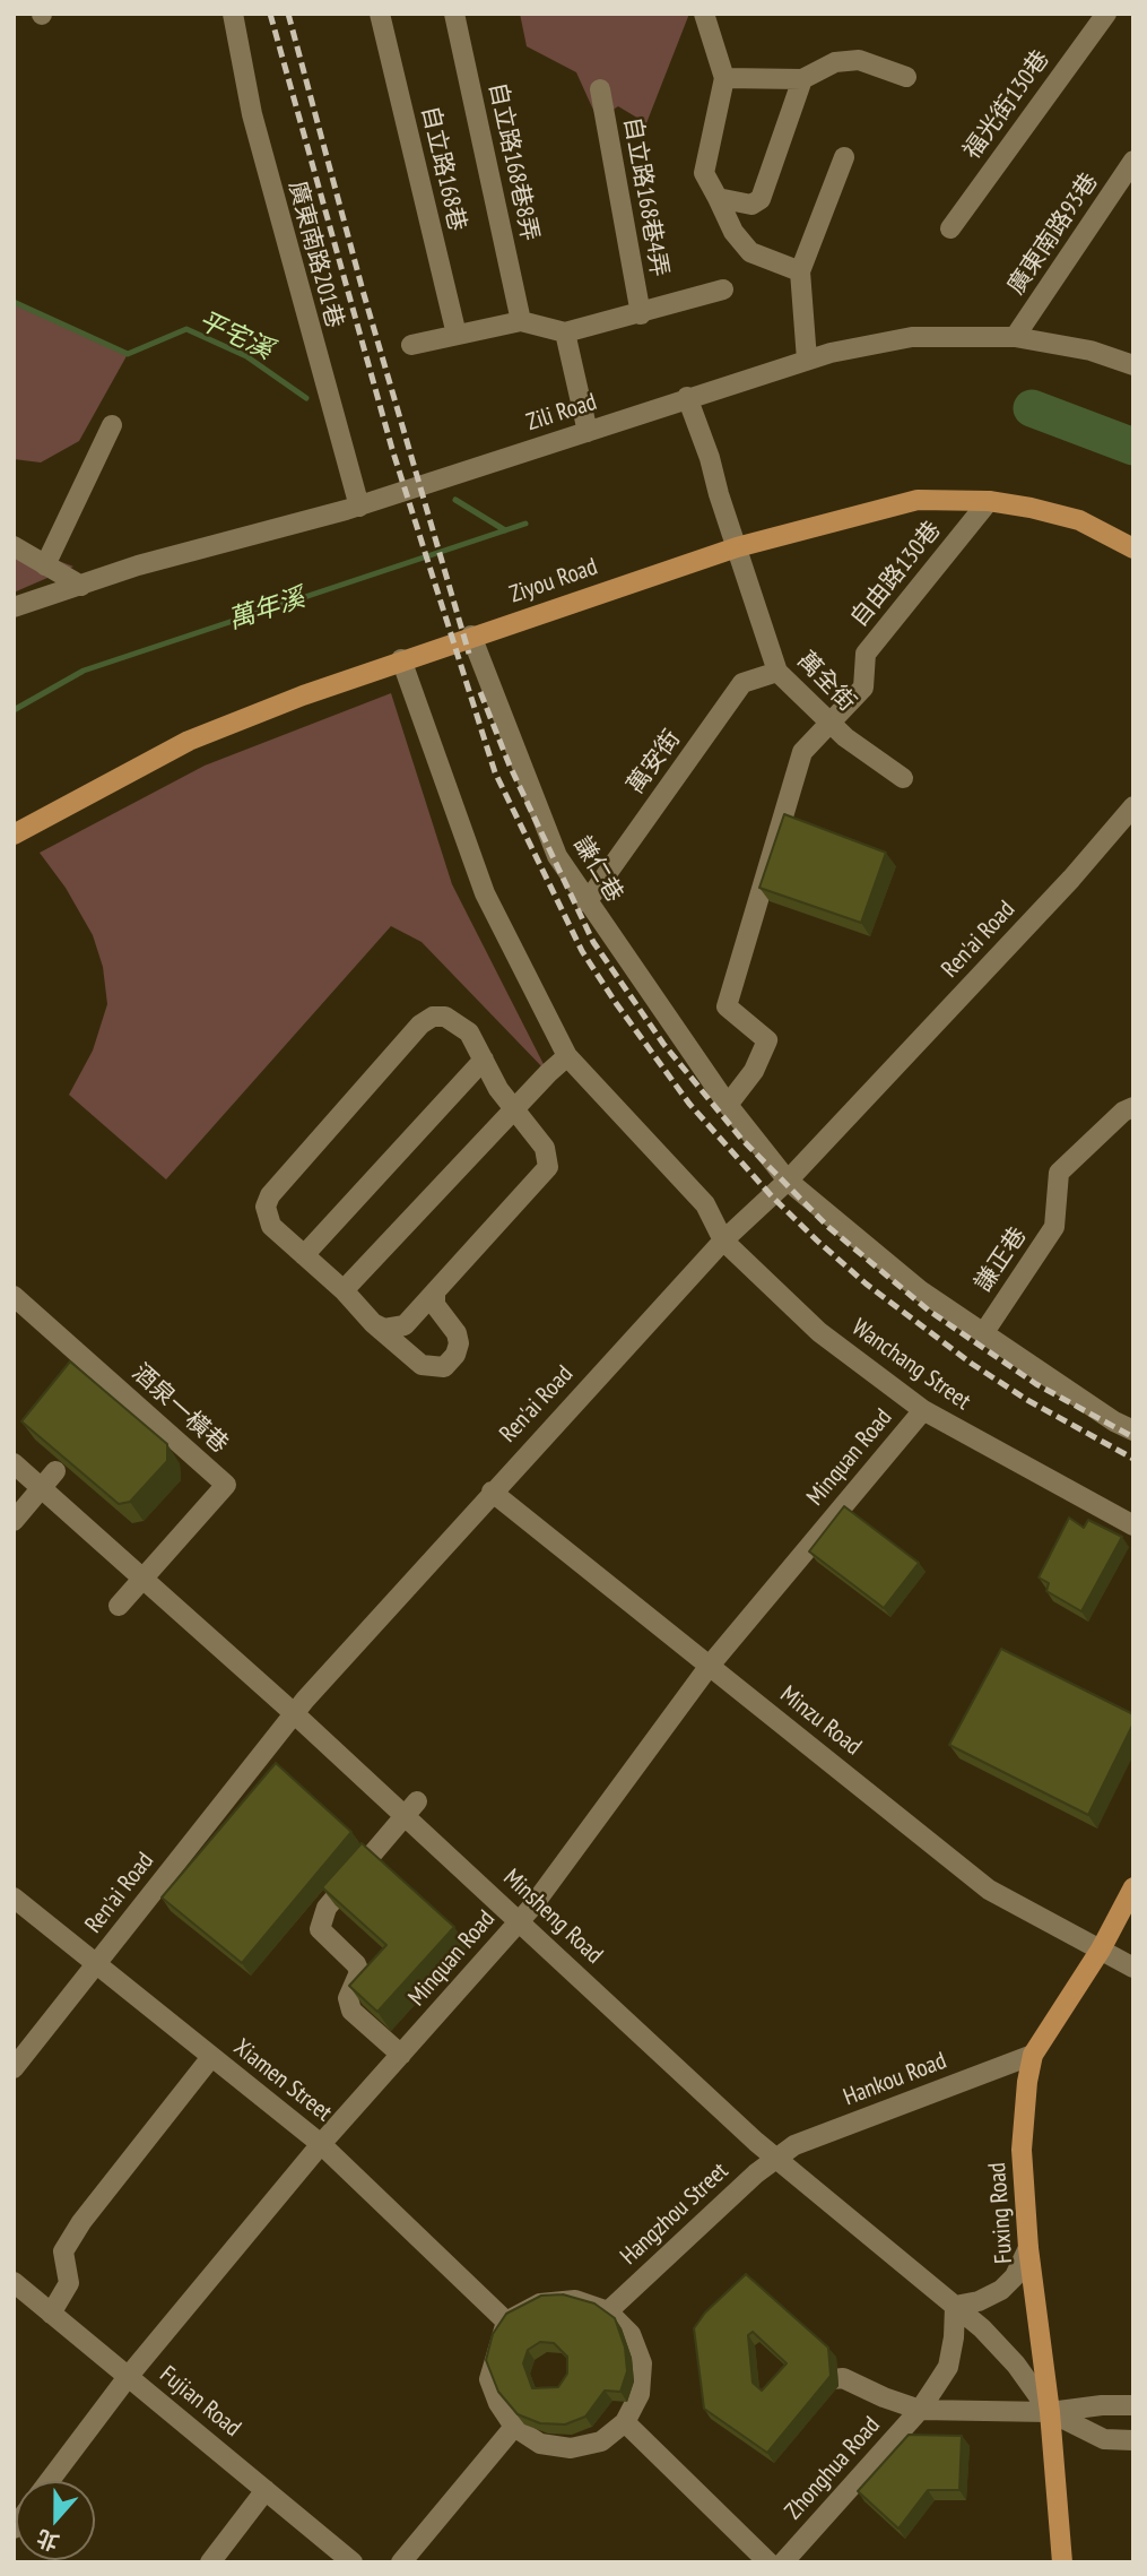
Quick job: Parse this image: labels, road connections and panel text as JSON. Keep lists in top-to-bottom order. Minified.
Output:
{"streets":{"main road":["Ziyou Road","Fuxing Road"],"street":["福光街130巷","自立路168巷8弄","自立路168巷","自立路168巷4弄","廣東南路93巷","廣東南路201巷","Zili Road","自由路130巷","萬全街","萬安街","謙仁巷","Ren'ai Road","謙正巷","Wanchang Street","酒泉一橫巷","Minquan Road","Minzu Road","Minsheng Road","Hankou Road","Xiamen Street","Hangzhou Street","Fujian Road","Zhonghua Road"]},"crossings":[["廣東南路93巷","Zili Road"],["廣東南路201巷","Zili Road"],["Zili Road","萬全街"],["自由路130巷","Ziyou Road"],["自由路130巷","萬全街"],["Ziyou Road","萬全街"],["Ziyou Road","謙仁巷"],["Ziyou Road","Wanchang Street"],["萬全街","萬安街"],["萬安街","謙仁巷"],["謙仁巷","Ren'ai Road"],["謙仁巷","謙正巷"],["Ren'ai Road","謙正巷"],["Ren'ai Road","Wanchang Street"],["Ren'ai Road","Minzu Road"],["Ren'ai Road","Minsheng Road"],["Ren'ai Road","Xiamen Street"],["Wanchang Street","Minquan Road"],["酒泉一橫巷","Minsheng Road"],["Minquan Road","Minzu Road"],["Minquan Road","Minsheng Road"],["Minquan Road","Xiamen Street"],["Minquan Road","Fujian Road"],["Minzu Road","Fuxing Road"],["Minsheng Road","Hankou Road"],["Minsheng Road","Fuxing Road"],["Minsheng Road","Hangzhou Street"],["Minsheng Road","Zhonghua Road"],["Hankou Road","Fuxing Road"],["Hankou Road","Hangzhou Street"],["Xiamen Street","Hangzhou Street"],["Fuxing Road","Zhonghua Road"]],"water":["平宅溪","萬年溪"],"north":"bottom"}
